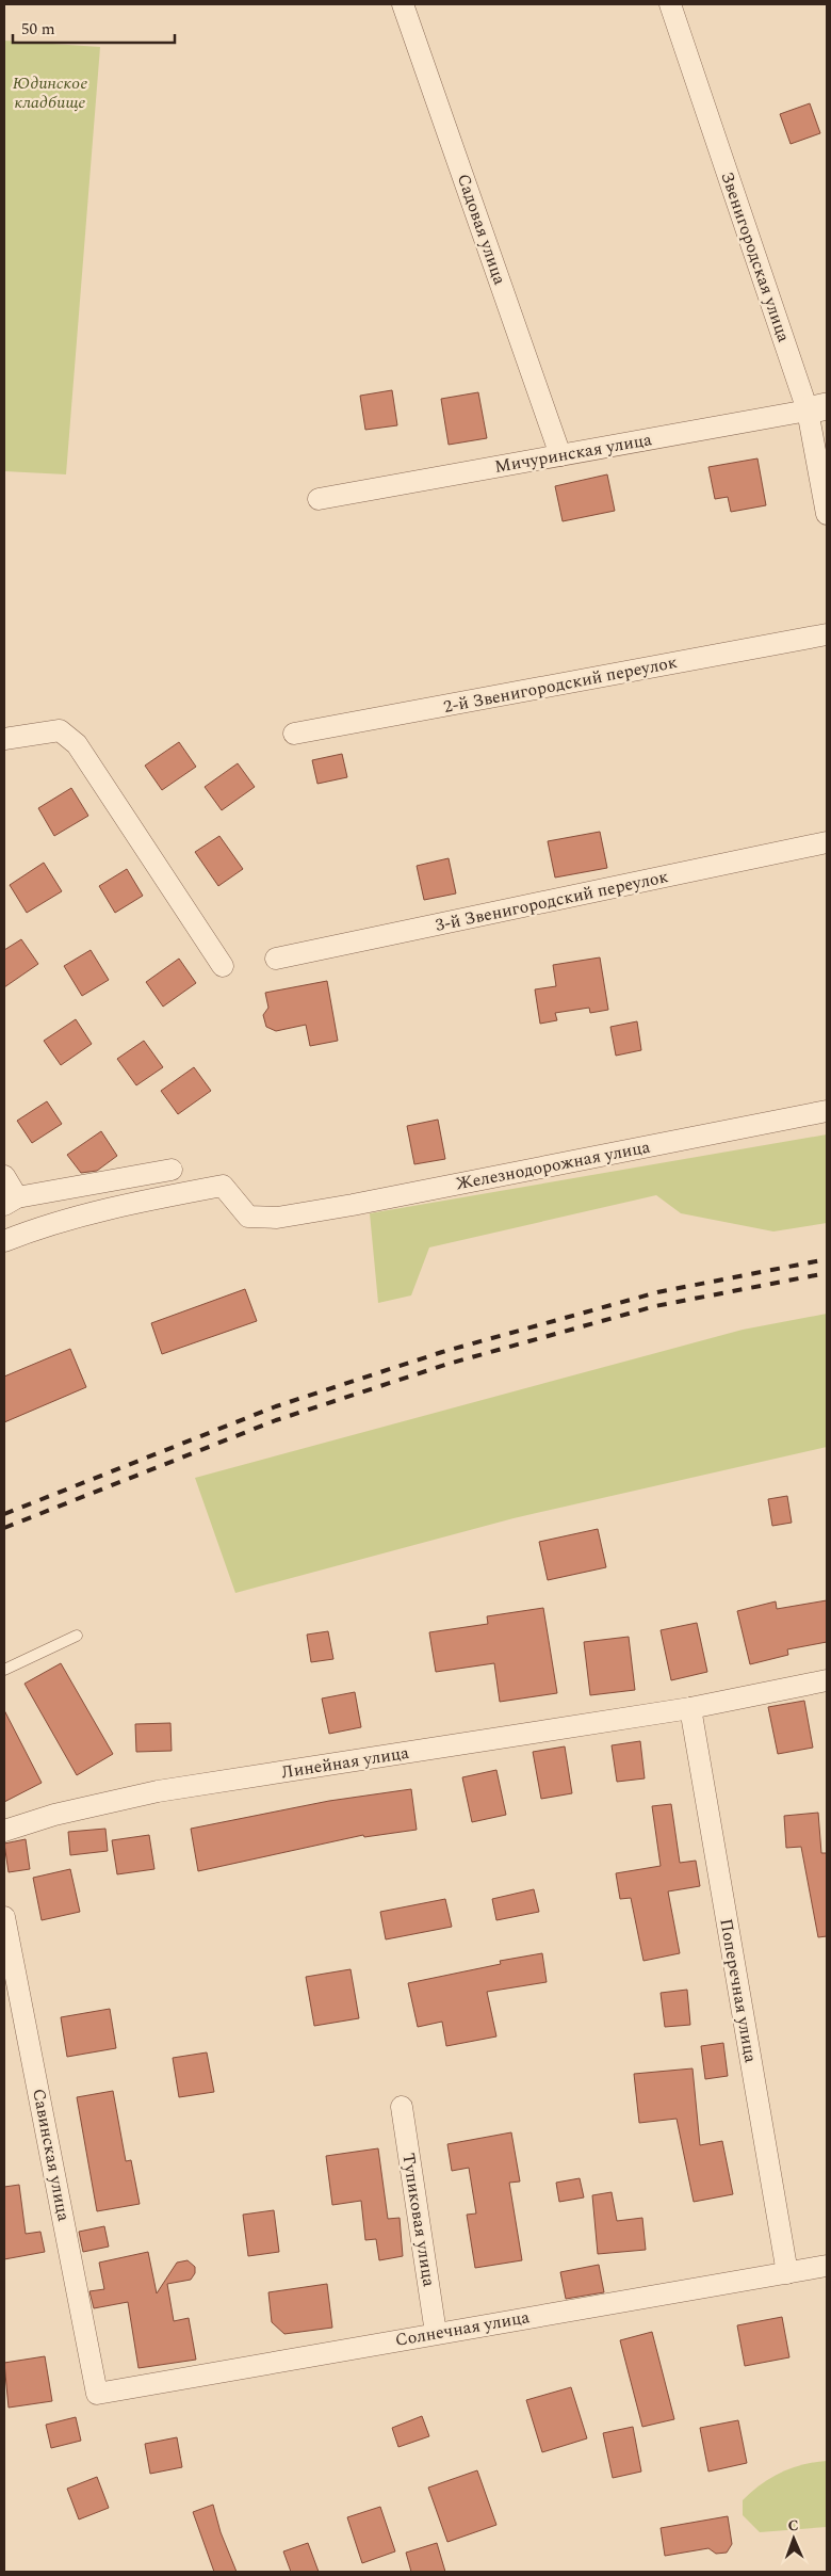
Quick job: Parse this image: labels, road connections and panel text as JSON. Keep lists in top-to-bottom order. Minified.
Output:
{"streets":{"street":["Садовая улица","Звенигородская улица","Мичуринская улица","2-й Звенигородский переулок","3-й Звенигородский переулок","Железнодорожная улица","Линейная улица","Поперечная улица","Савинская улица","Тупиковая улица","Солнечная улица"]},"crossings":[["Садовая улица","Мичуринская улица"],["Звенигородская улица","Мичуринская улица"],["Линейная улица","Поперечная улица"],["Поперечная улица","Солнечная улица"],["Савинская улица","Солнечная улица"],["Тупиковая улица","Солнечная улица"]],"parks":["Юдинское кладбище"],"scale_bar":"50 m","north":"top"}
